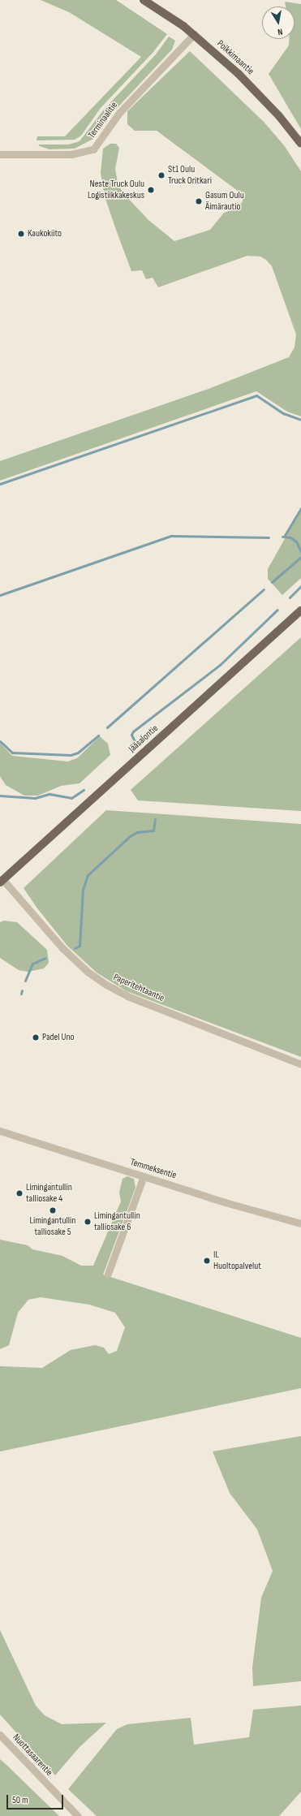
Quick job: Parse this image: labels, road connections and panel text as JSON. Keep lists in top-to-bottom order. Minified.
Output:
{"streets":{"main road":["Poikkimaantie","Jääsalontie"],"street":["Terminaalitie","Paperitehtaantie","Temmeksentie","Nuottasaarentie"]},"crossings":[["Poikkimaantie","Terminaalitie"],["Jääsalontie","Paperitehtaantie"]],"places":["St1 Oulu Truck Oritkari","Neste Truck Oulu Logistiikkakeskus","Gasum Oulu Äimärautio","Kaukokiito","Padel Uno","Limingantullin talliosake 4","Limingantullin talliosake 5","Limingantullin talliosake 6","IL Huoltopalvelut"],"scale_bar":"50 m","north":"bottom"}
